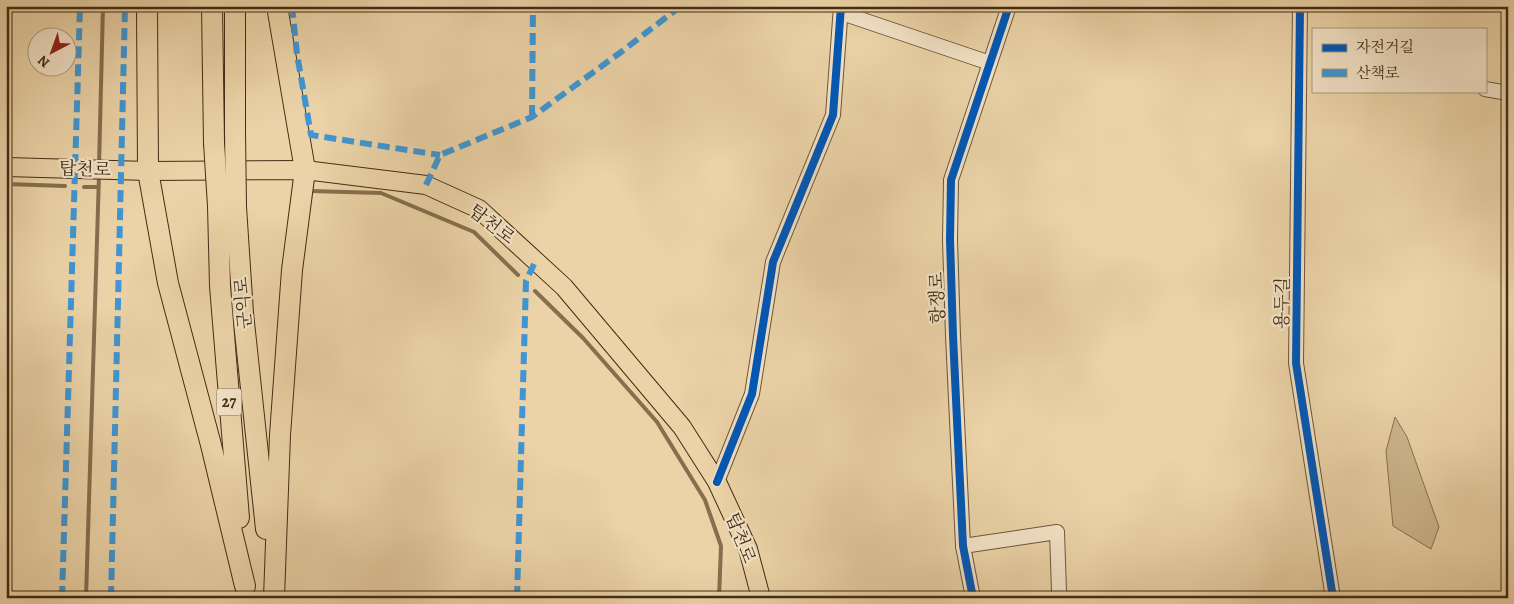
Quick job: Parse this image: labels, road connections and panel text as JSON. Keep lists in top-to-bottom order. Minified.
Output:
{"streets":{"highway":["군익로","27"],"main road":["탑천로"],"street":["항쟁로","용두길"]},"legend":["자전거길","산책로"],"north":"bottom left"}
